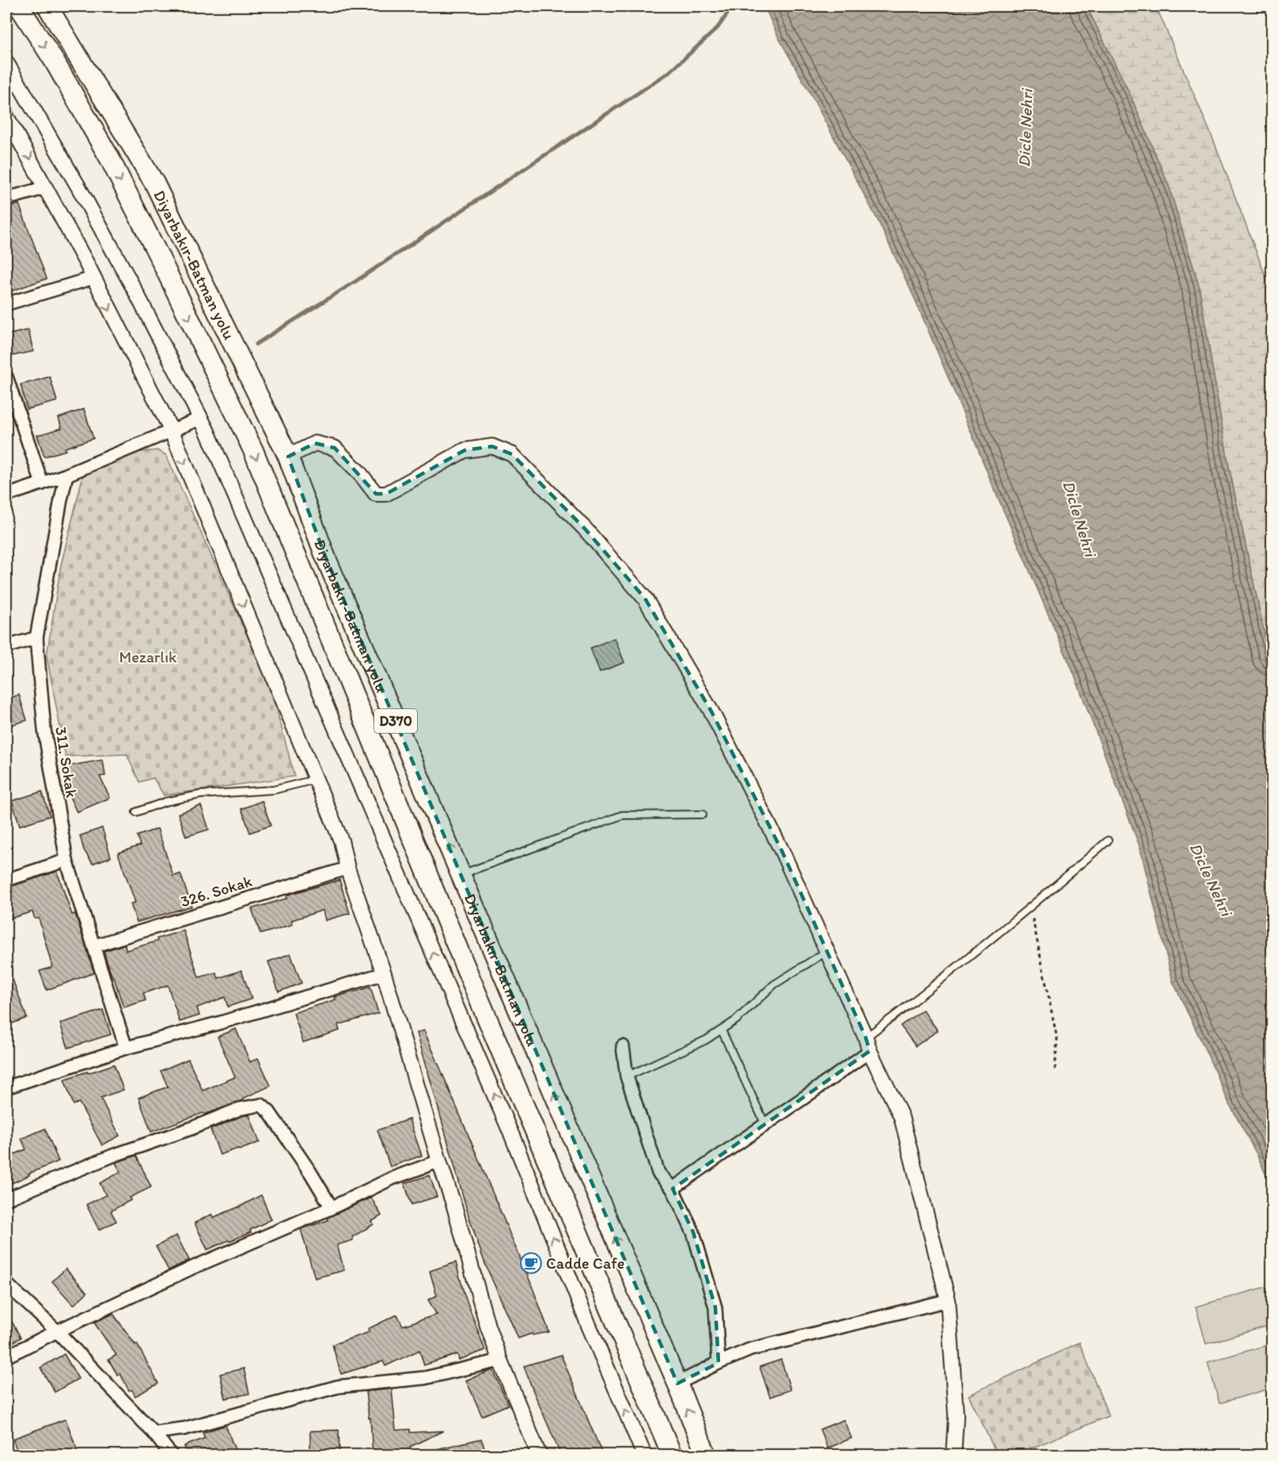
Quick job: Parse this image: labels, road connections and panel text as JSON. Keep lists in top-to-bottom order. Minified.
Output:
{"streets":{"highway":["Diyarbakır-Batman yolu","D370"],"street":["311. Sokak","326. Sokak"]},"crossings":[["311. Sokak","326. Sokak"]],"water":["Dicle Nehri"],"parks":["Mezarlık"],"places":{"cafe":["Cadde Cafe"]}}
